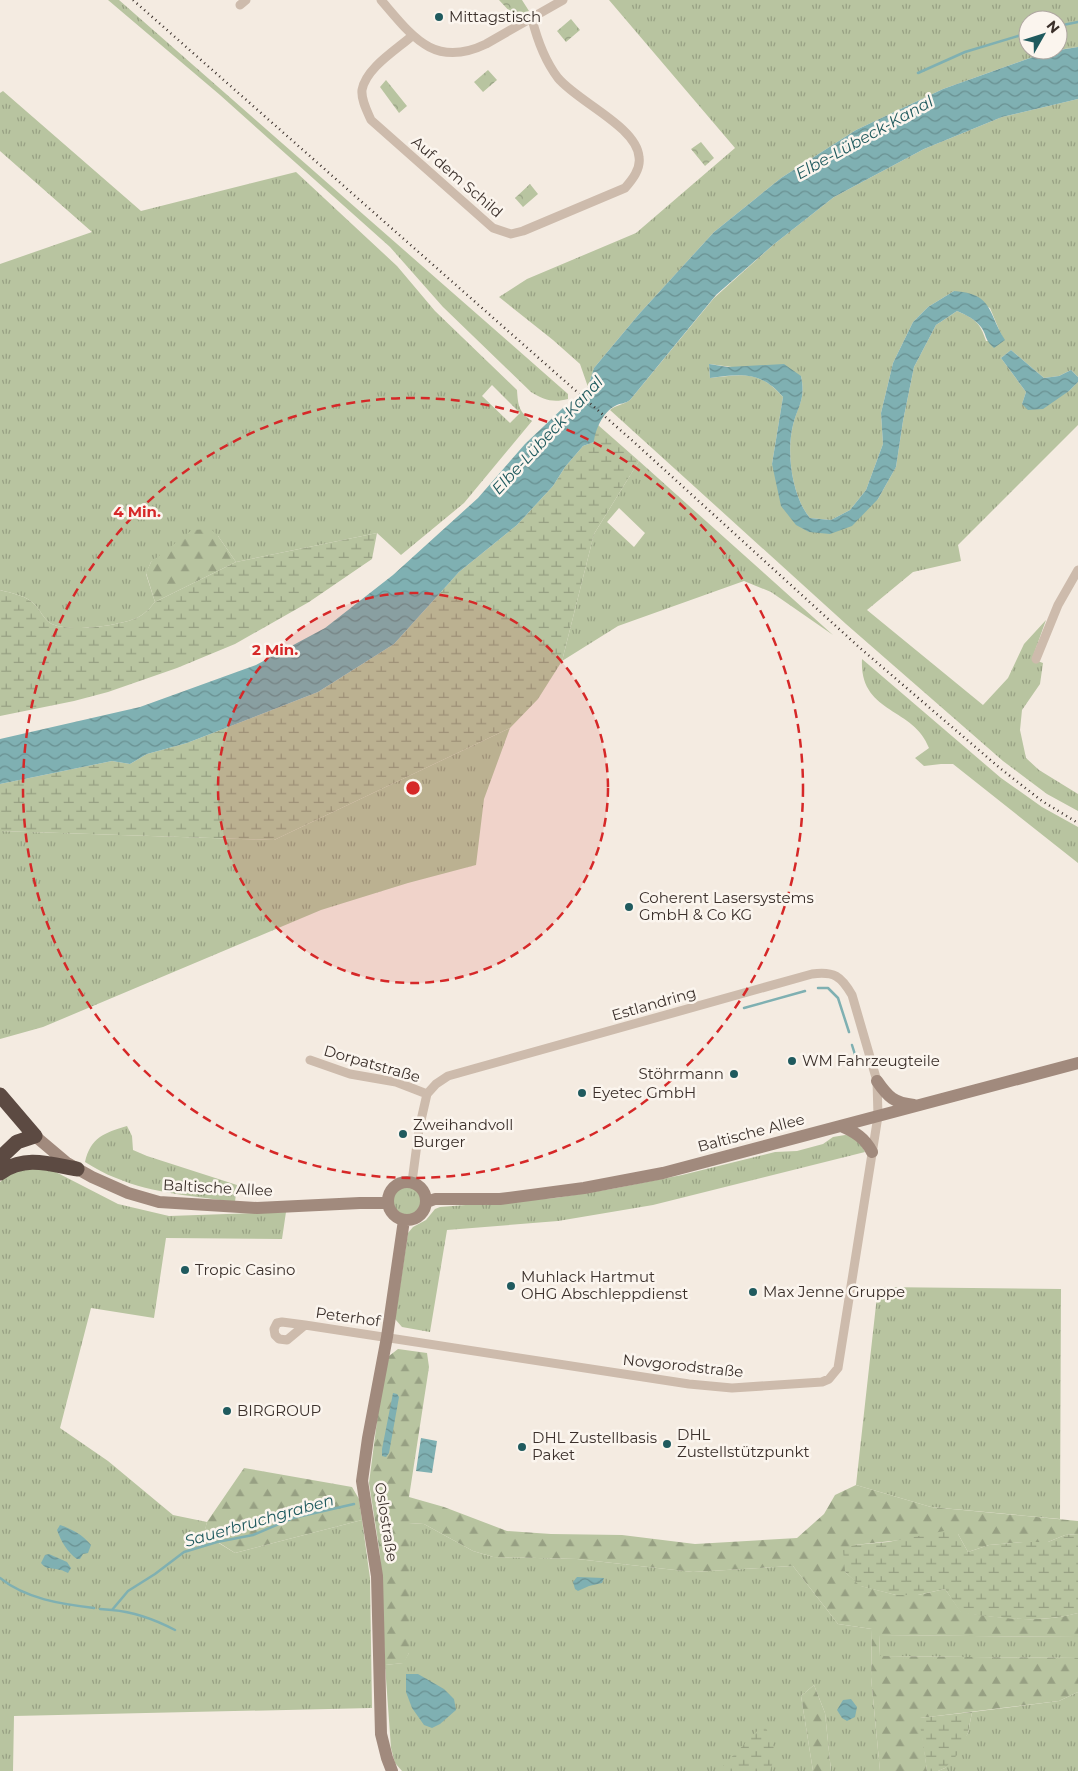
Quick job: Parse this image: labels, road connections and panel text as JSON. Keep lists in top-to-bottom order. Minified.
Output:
{"streets":{"main road":["Baltische Allee","Oslostraße"],"street":["Auf dem Schild","Estlandring","Dorpatstraße","Peterhof","Novgorodstraße"]},"crossings":[["Estlandring","Dorpatstraße"],["Estlandring","Baltische Allee"],["Estlandring","Novgorodstraße"],["Baltische Allee","Novgorodstraße"],["Baltische Allee","Oslostraße"],["Peterhof","Novgorodstraße"],["Peterhof","Oslostraße"],["Novgorodstraße","Oslostraße"]],"water":["Elbe-Lübeck-Kanal","Sauerbruchgraben"],"places":["Mittagstisch","Coherent Lasersystems GmbH & Co KG","WM Fahrzeugteile","Stöhrmann","Eyetec GmbH","Zweihandvoll Burger","Tropic Casino","Muhlack Hartmut OHG Abschleppdienst","Max Jenne Gruppe","BIRGROUP","DHL Zustellstützpunkt","DHL Zustellbasis Paket"],"north":"top right","rings":["4 Min.","2 Min."]}
